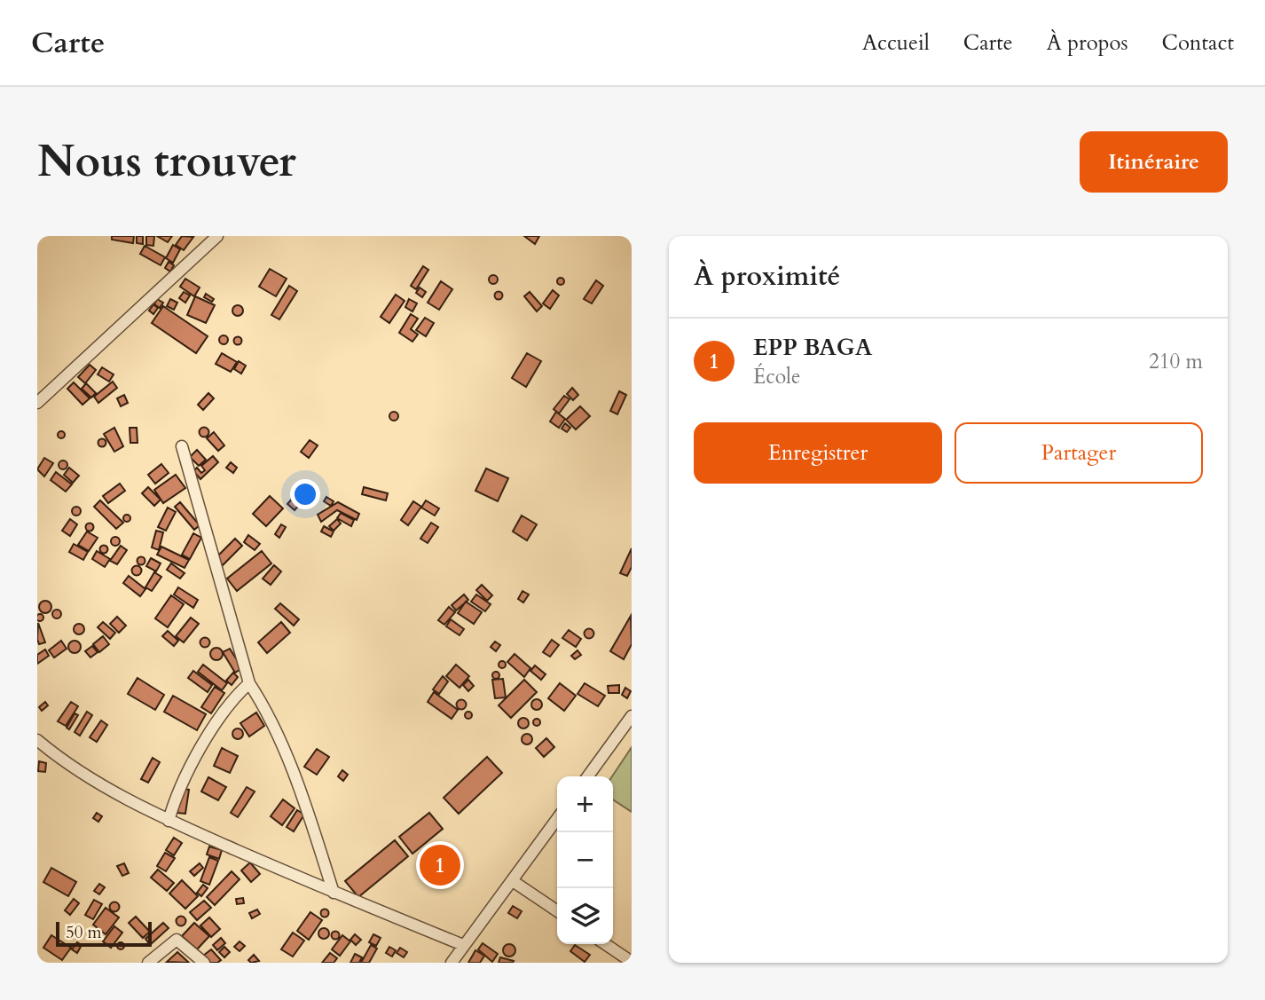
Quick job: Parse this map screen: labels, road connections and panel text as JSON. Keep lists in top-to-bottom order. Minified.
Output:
{"scale_bar":"50 m","page":{"header":"Carte","nav":["Accueil","Carte","À propos","Contact"],"buttons":["Itinéraire",["Enregistrer","Partager"]],"title":"Nous trouver","heading":"À proximité","list":[{"mark":"1","name":"EPP BAGA","note":"École","value":"210 m"}],"map_buttons":["+","−"],"pins":"1","scale":"50 m"}}
